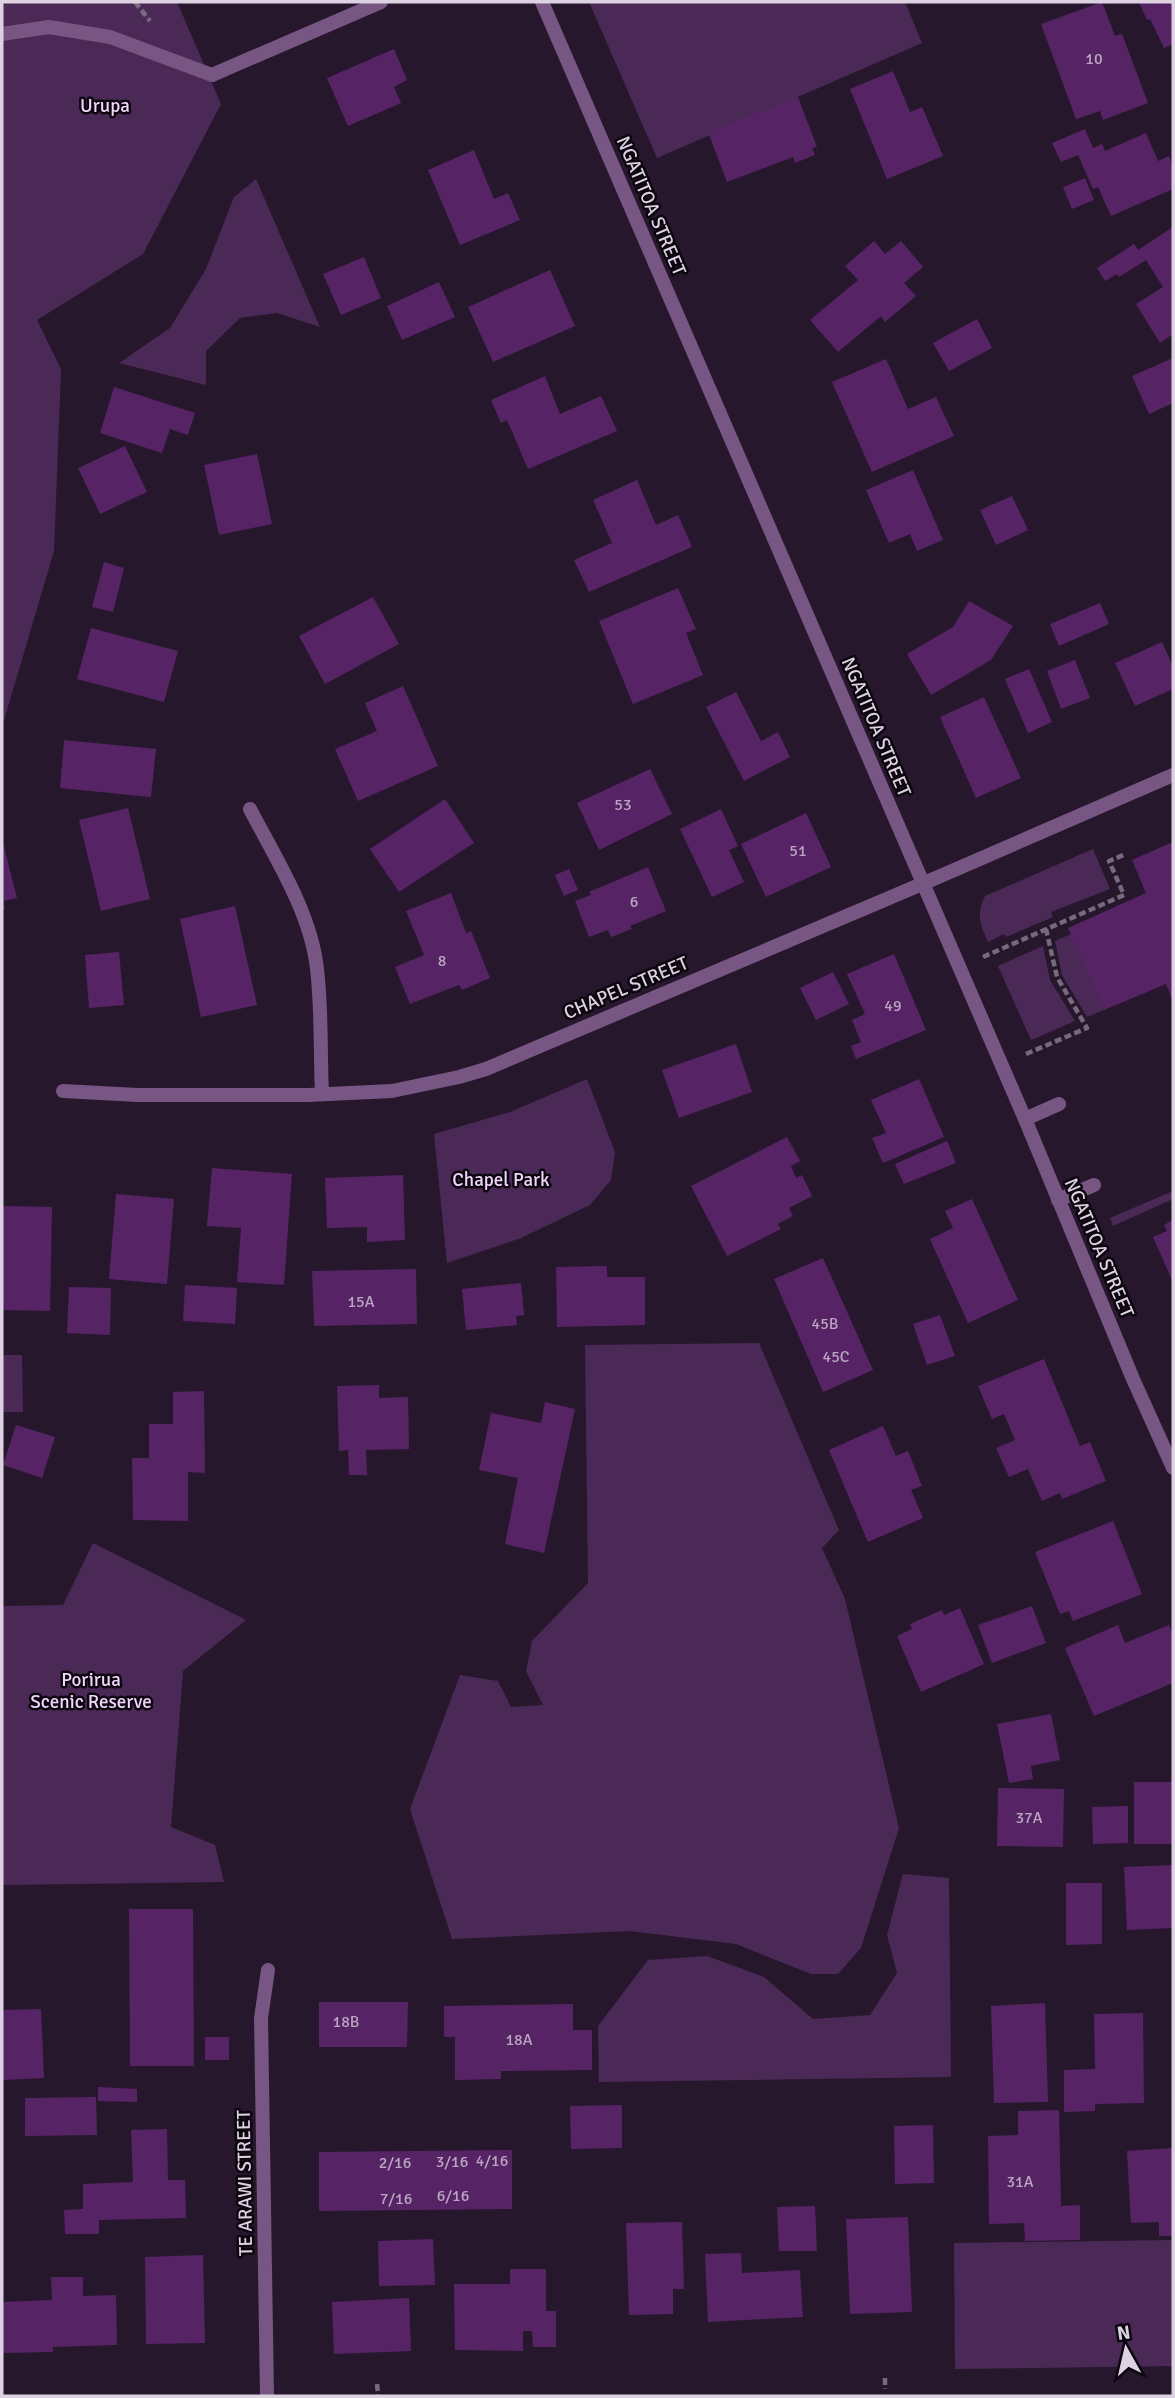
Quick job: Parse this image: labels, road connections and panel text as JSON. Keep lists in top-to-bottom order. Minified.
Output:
{"streets":{"street":["NGATITOA STREET","CHAPEL STREET","TE ARAWI STREET"]},"crossings":[["NGATITOA STREET","CHAPEL STREET"]],"parks":["Urupa","Chapel Park","Porirua Scenic Reserve"],"house_numbers":["10","53","51","6","8","49","15A","45B","45C","37A","18B","18A","4/16","3/16","2/16","31A","6/16","7/16"],"north":"top"}
